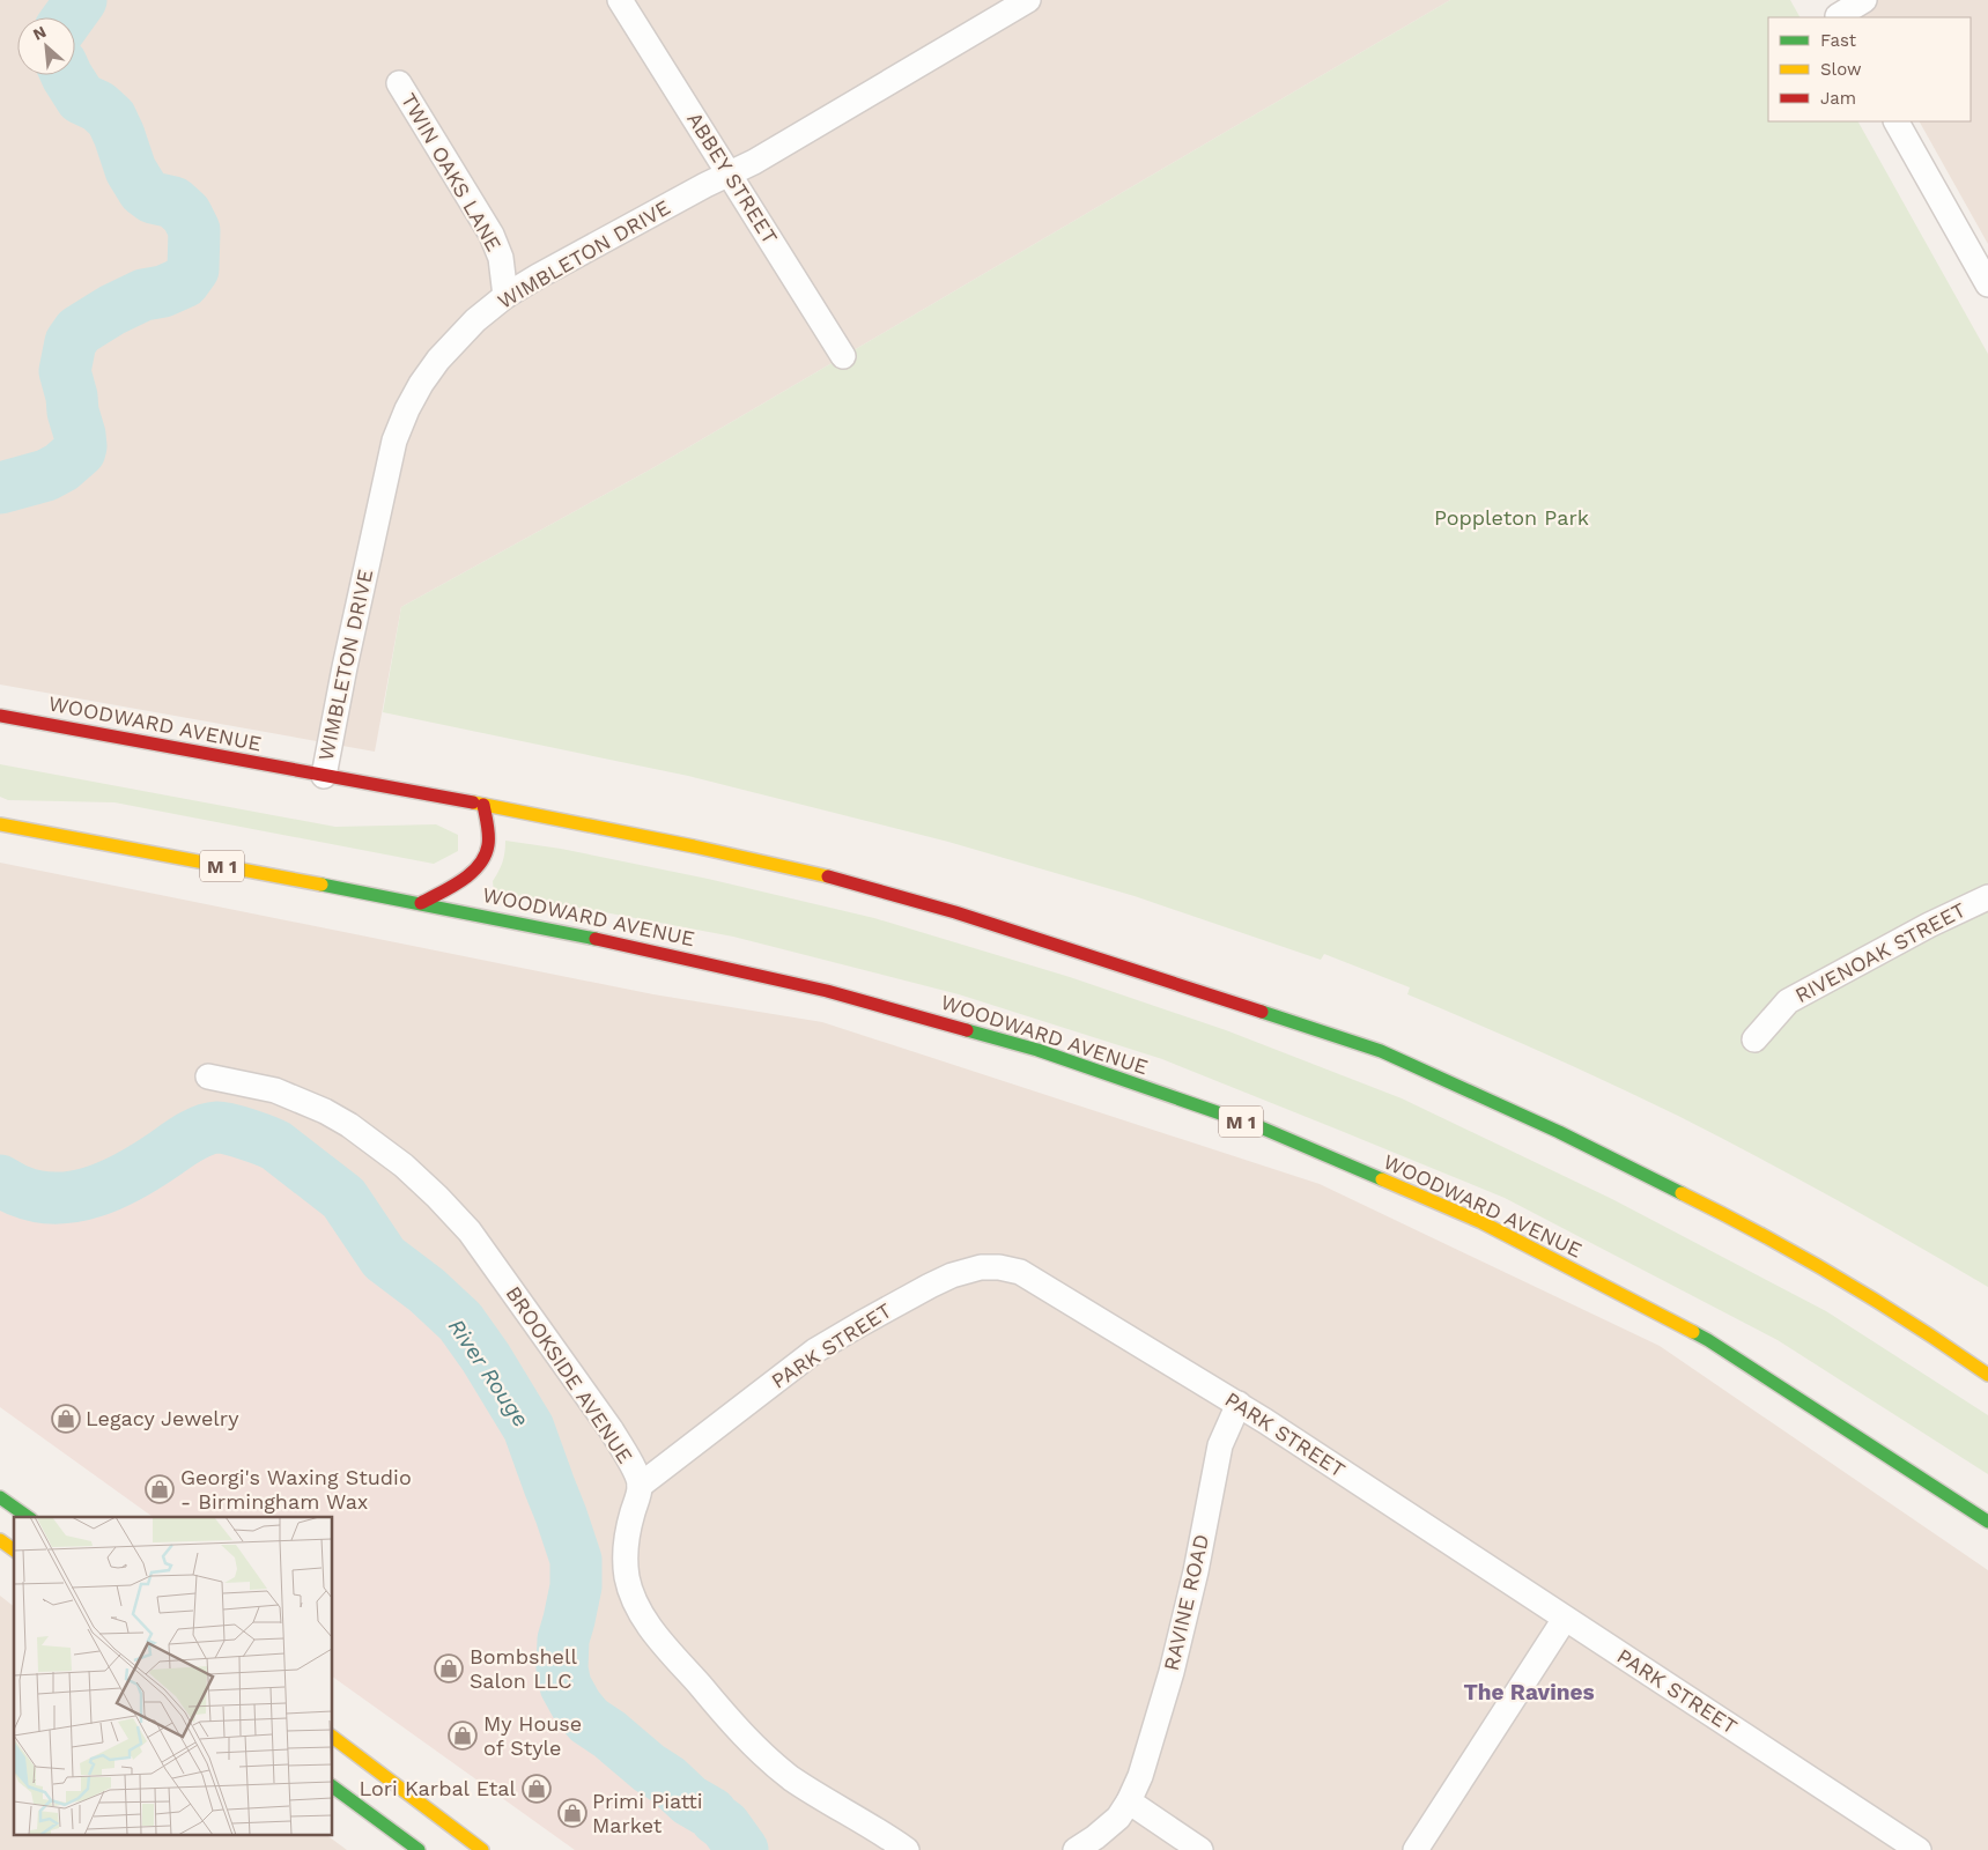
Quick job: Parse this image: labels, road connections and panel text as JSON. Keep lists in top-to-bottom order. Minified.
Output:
{"streets":{"main road":["WOODWARD AVENUE","M 1"],"street":["TWIN OAKS LANE","ABBEY STREET","WIMBLETON DRIVE","RIVENOAK STREET","PARK STREET","BROOKSIDE AVENUE","RAVINE ROAD"]},"crossings":[["TWIN OAKS LANE","WIMBLETON DRIVE"],["ABBEY STREET","WIMBLETON DRIVE"],["WIMBLETON DRIVE","WOODWARD AVENUE"],["PARK STREET","BROOKSIDE AVENUE"],["PARK STREET","RAVINE ROAD"]],"districts":["The Ravines"],"water":["River Rouge"],"parks":["Poppleton Park"],"places":{"shop":["Legacy Jewelry","Georgi's Waxing Studio - Birmingham Wax","Bombshell Salon LLC","My House of Style","Lori Karbal Etal","Primi Piatti Market"]},"legend":["Fast","Slow","Jam"],"north":"top left"}
